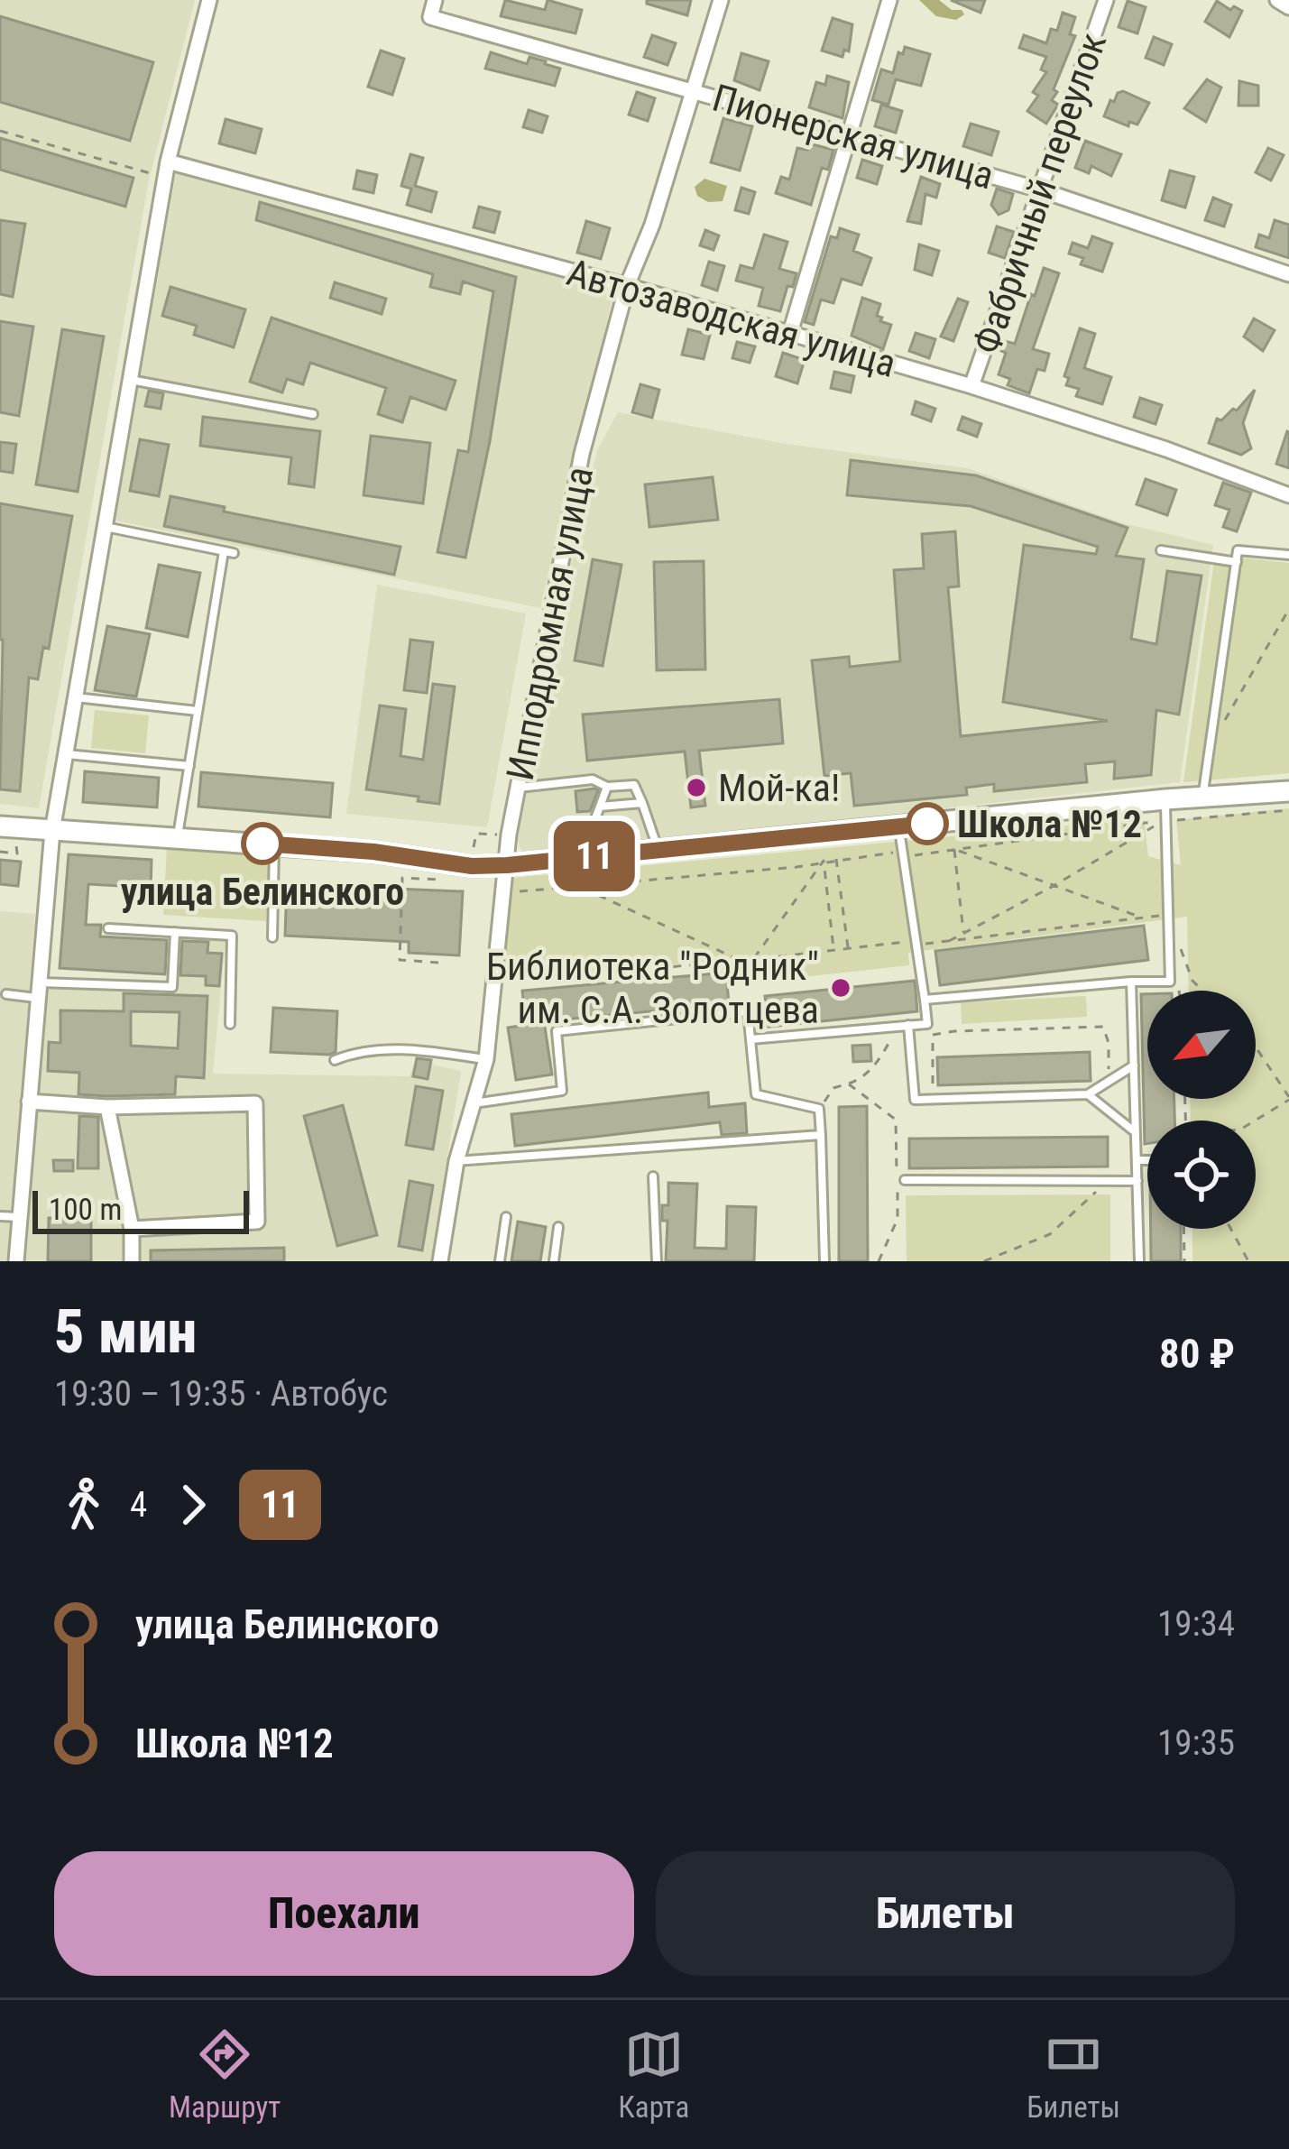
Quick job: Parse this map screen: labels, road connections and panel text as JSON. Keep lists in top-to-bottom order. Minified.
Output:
{"streets":{"street":["Пионерская улица","Фабричный переулок","Автозаводская улица","Ипподромная улица"]},"crossings":[["Пионерская улица","Фабричный переулок"],["Пионерская улица","Ипподромная улица"],["Фабричный переулок","Автозаводская улица"],["Автозаводская улица","Ипподромная улица"]],"places":["Мой-ка!","Школа №12","улица Белинского","Библиотека \"Родник\" им. С.А. Золотцева"],"lines":["bus line 11"],"scale_bar":"100 m","north":"bottom left","page":{"on_map":"11","scale":"100 m","heading":["5 мин","19:30 – 19:35 · Автобус","80 ₽"],"legs":["4","11"],"list":[{"name":"улица Белинского","value":"19:34"},{"name":"Школа №12","value":"19:35"}],"buttons":["Поехали","Билеты"],"tabs":["Маршрут","Карта","Билеты"]}}
